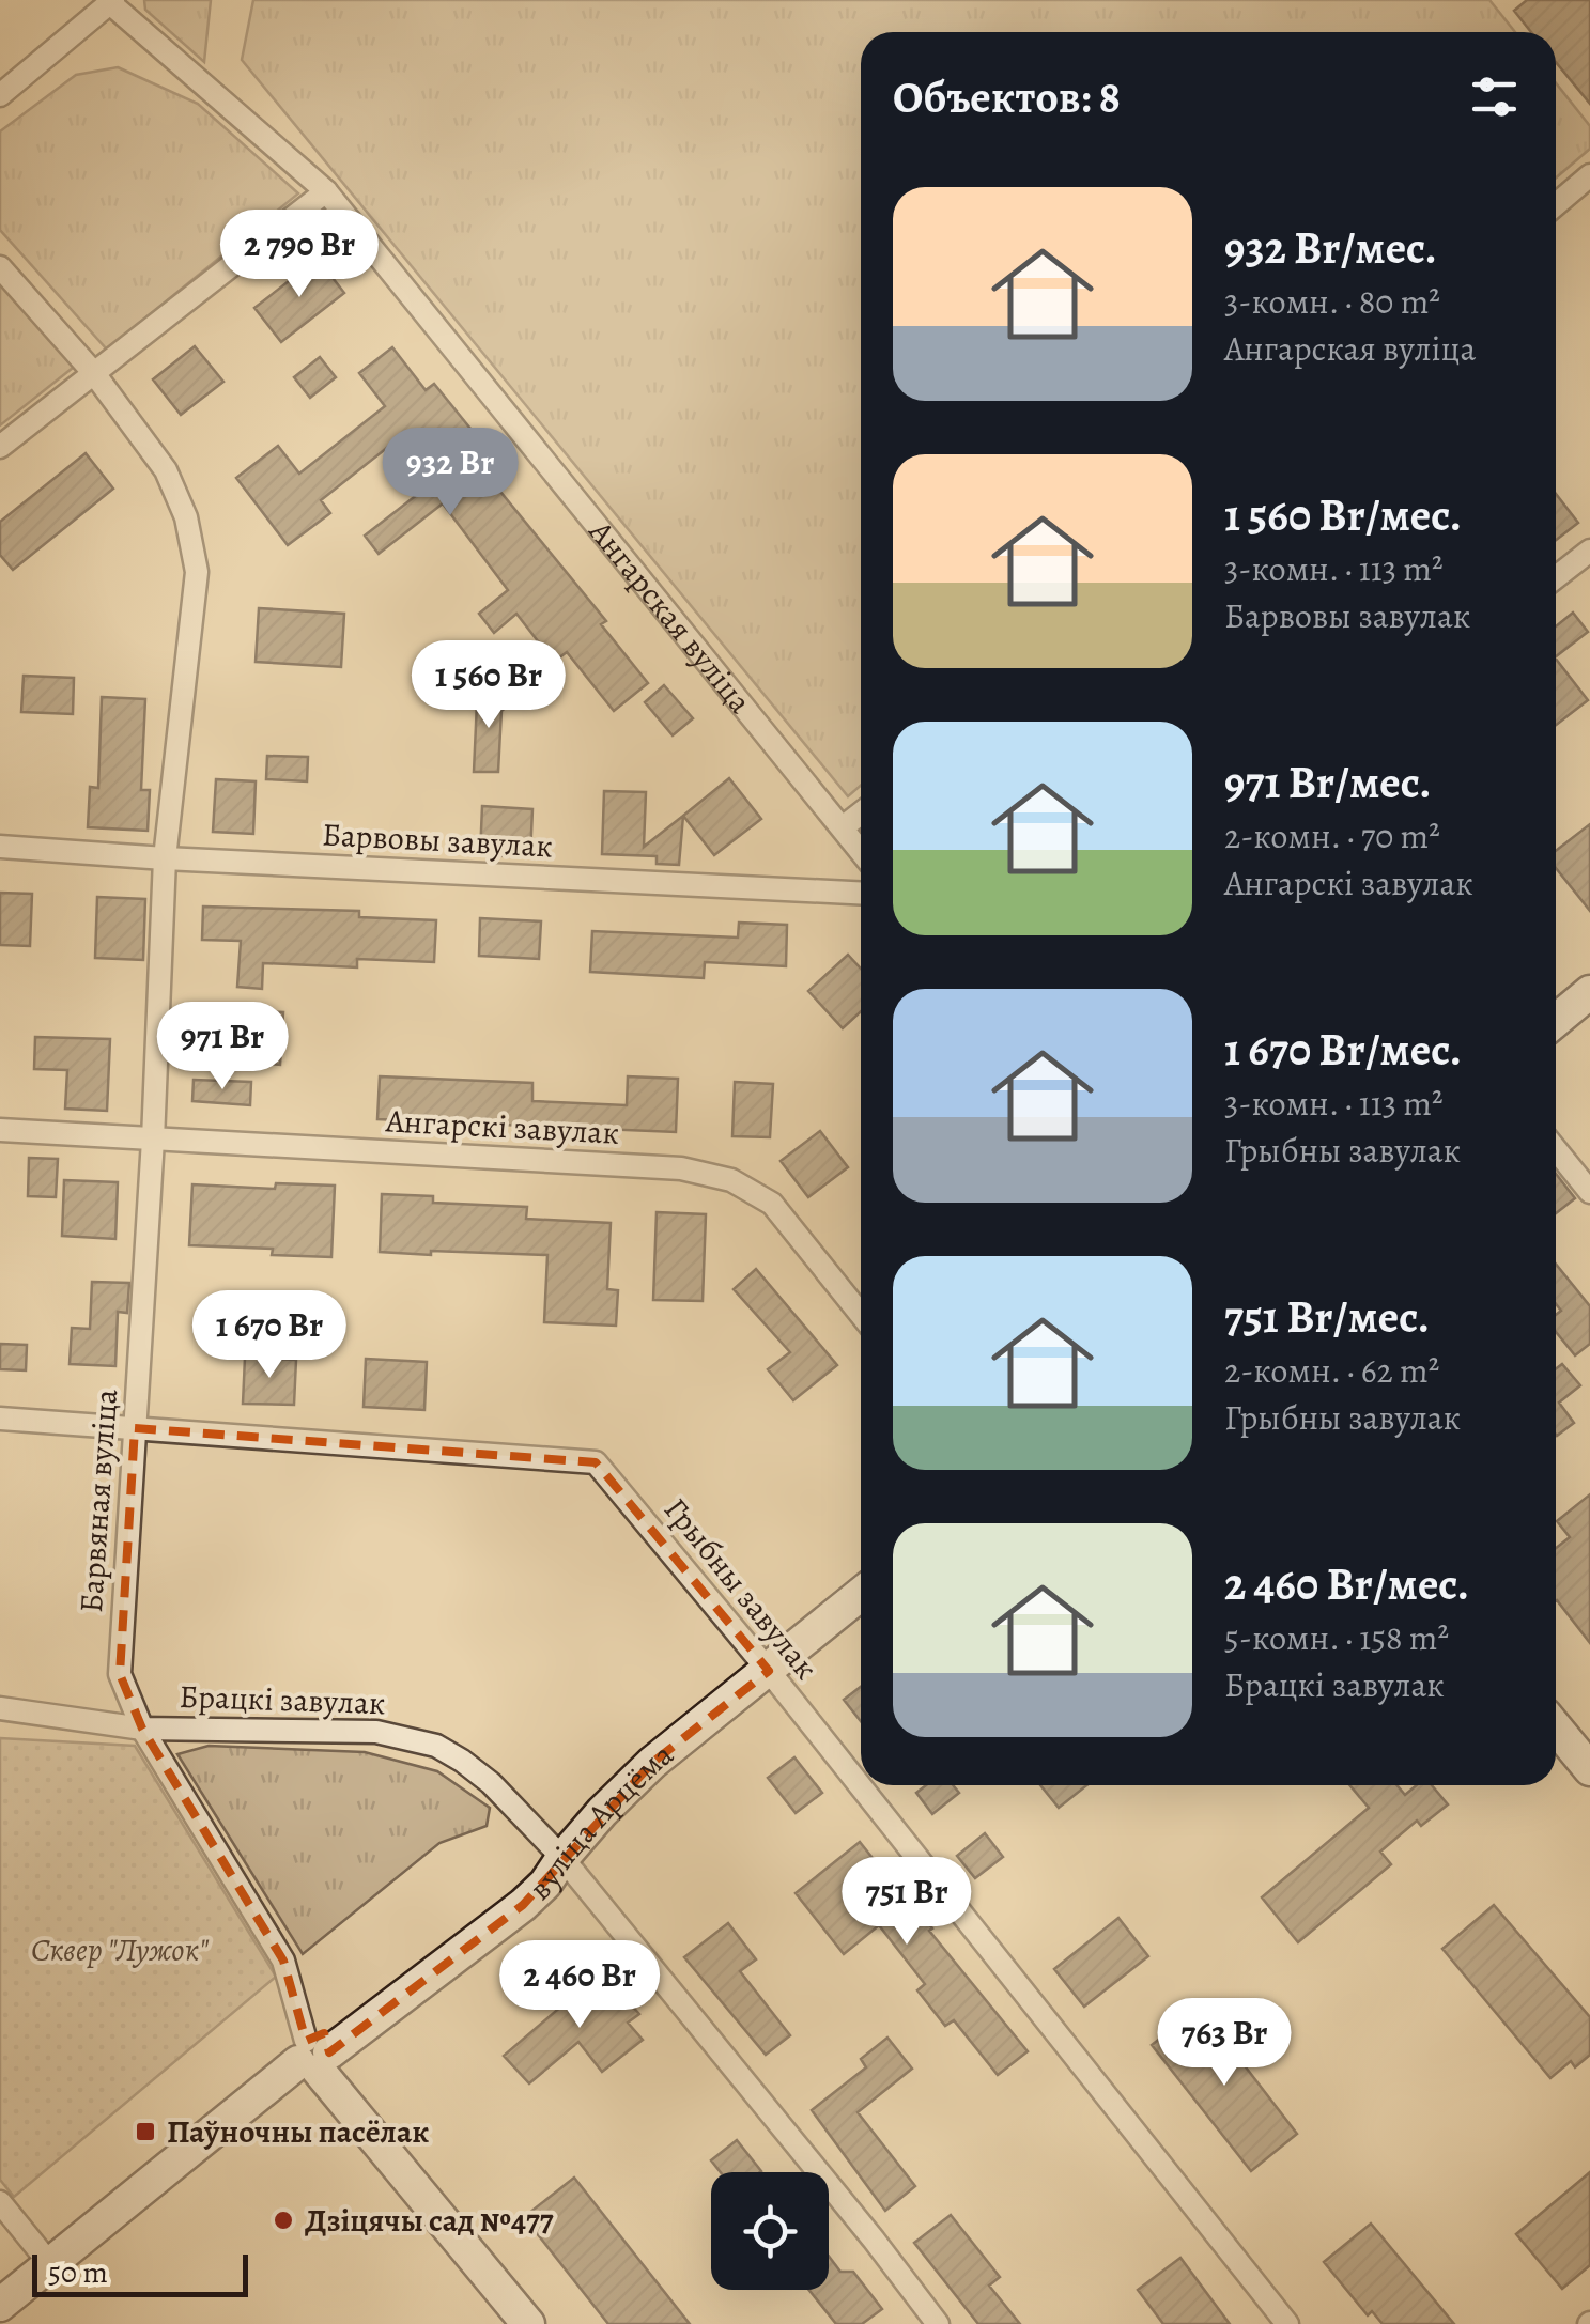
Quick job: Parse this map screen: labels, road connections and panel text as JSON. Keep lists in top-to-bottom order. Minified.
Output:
{"streets":{"street":["Ангарская вуліца","Барвовы завулак","Ангарскі завулак","Барвяная вуліца","Грыбны завулак","Брацкі завулак","вуліца Арцёма"]},"crossings":[["Барвовы завулак","Барвяная вуліца"],["Ангарскі завулак","Барвяная вуліца"],["Барвяная вуліца","Грыбны завулак"],["Барвяная вуліца","Брацкі завулак"],["Барвяная вуліца","вуліца Арцёма"],["Грыбны завулак","вуліца Арцёма"],["Брацкі завулак","вуліца Арцёма"]],"parks":["Сквер \"Лужок\""],"places":{"transit":["Паўночны пасёлак"],"other":["Дзіцячы сад №477"]},"scale_bar":"50 m","page":{"heading":"Объектов: 8","list":[{"name":"932 Br/мес.","note":"3-комн. · 80 m² · Ангарская вуліца"},{"name":"1 560 Br/мес.","note":"3-комн. · 113 m² · Барвовы завулак"},{"name":"971 Br/мес.","note":"2-комн. · 70 m² · Ангарскі завулак"},{"name":"1 670 Br/мес.","note":"3-комн. · 113 m² · Грыбны завулак"},{"name":"751 Br/мес.","note":"2-комн. · 62 m² · Грыбны завулак"},{"name":"2 460 Br/мес.","note":"5-комн. · 158 m² · Брацкі завулак"}],"price":["2 790 Br","932 Br","1 560 Br","971 Br","1 670 Br","751 Br","2 460 Br","763 Br"],"scale":"50 m"}}
